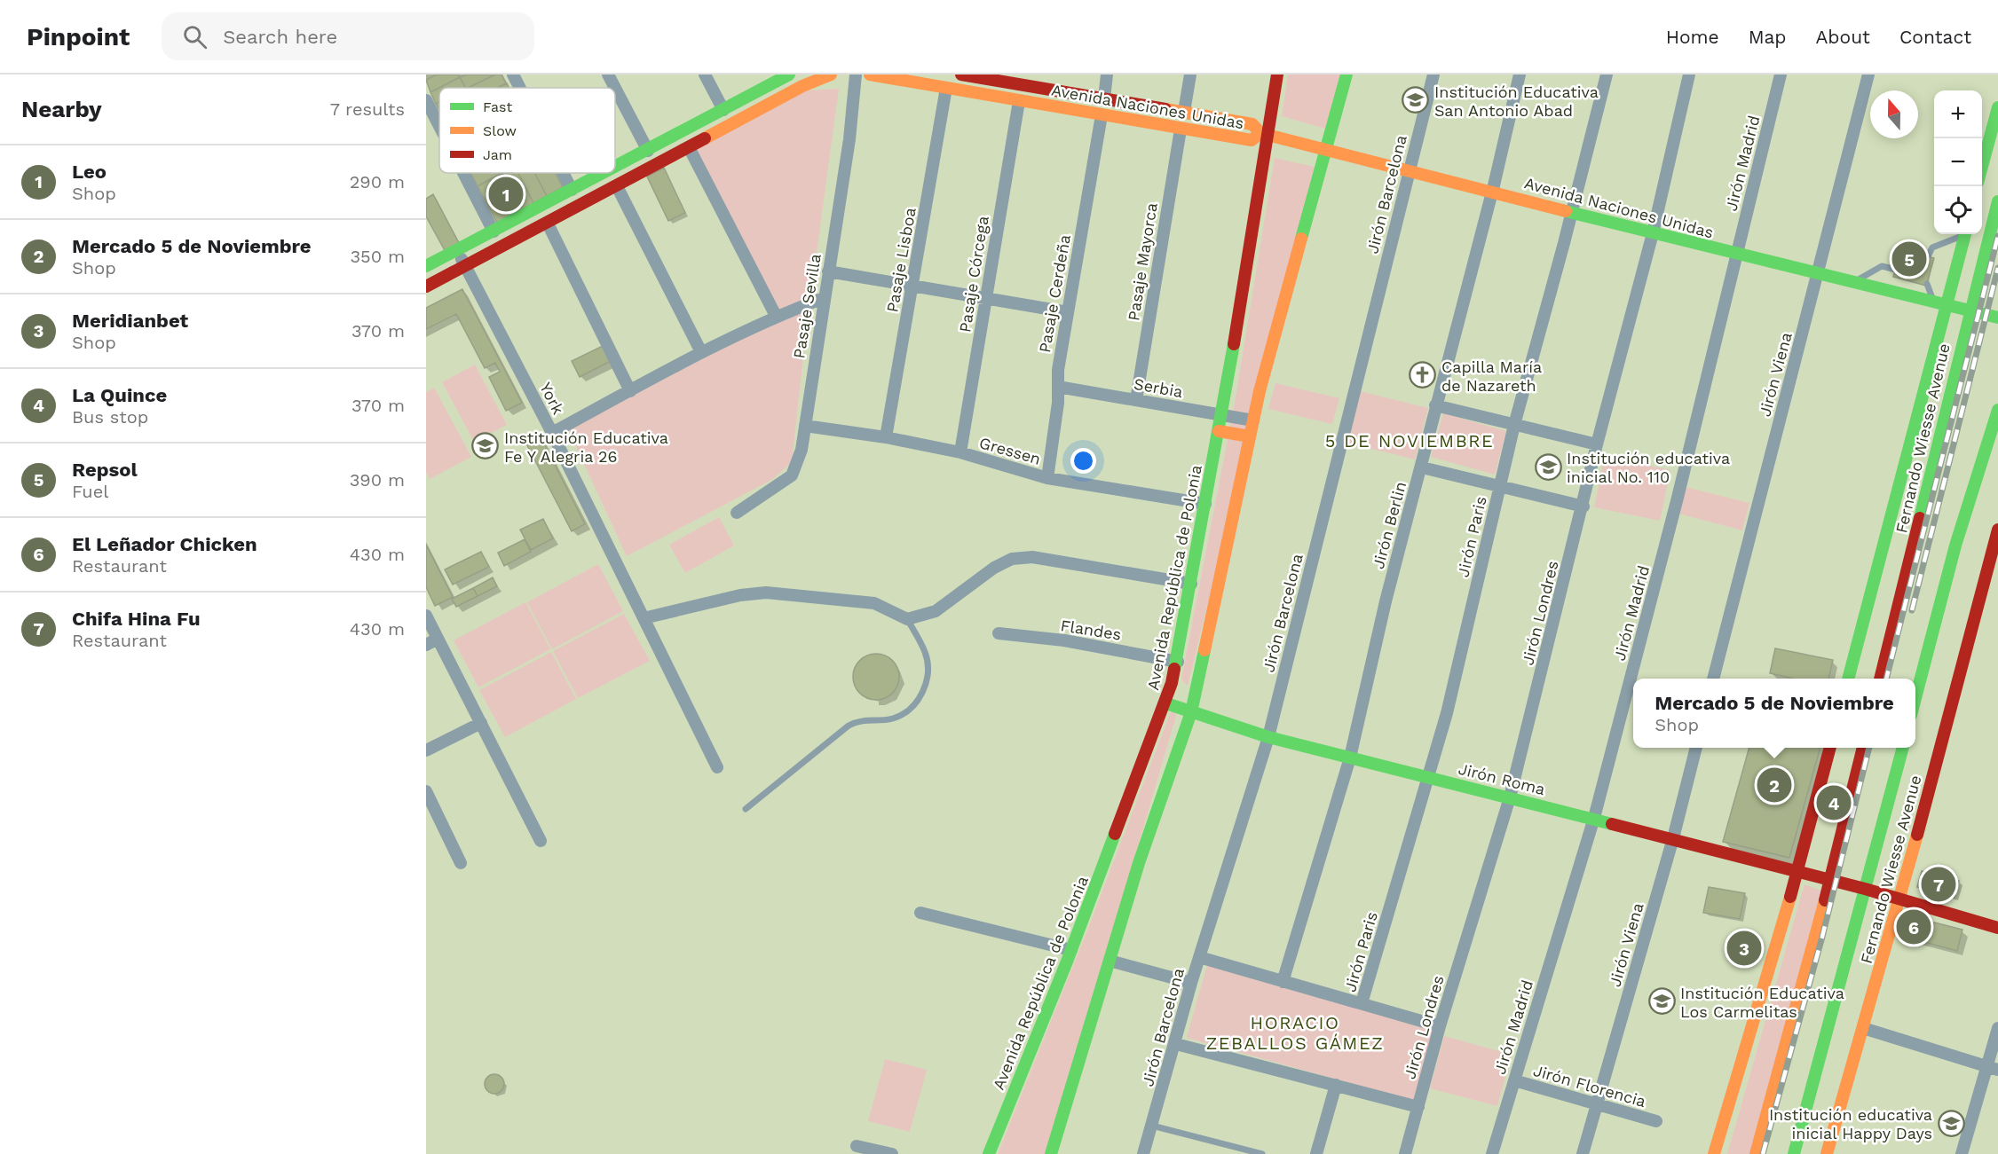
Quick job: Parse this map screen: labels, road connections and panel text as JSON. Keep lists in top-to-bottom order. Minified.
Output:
{"streets":{"main road":["Avenida Naciones Unidas","Fernando Wiesse Avenue","Avenida República de Polonia","Jirón Roma"],"street":["Jirón Madrid","Jirón Barcelona","Pasaje Lisboa","Pasaje Mayorca","Pasaje Córcega","Pasaje Cerdeña","Pasaje Sevilla","Jirón Viena","Serbia","York","Gressen","Jirón Berlin","Jirón Paris","Jirón Londres","Flandes","Jirón Florencia"]},"crossings":[["Avenida Naciones Unidas","Jirón Madrid"],["Avenida Naciones Unidas","Jirón Barcelona"],["Avenida Naciones Unidas","Pasaje Lisboa"],["Avenida Naciones Unidas","Pasaje Mayorca"],["Avenida Naciones Unidas","Pasaje Córcega"],["Avenida Naciones Unidas","Pasaje Cerdeña"],["Avenida Naciones Unidas","Jirón Viena"],["Avenida Naciones Unidas","Fernando Wiesse Avenue"],["Avenida Naciones Unidas","Jirón Berlin"],["Avenida Naciones Unidas","Jirón Paris"],["Avenida Naciones Unidas","Avenida República de Polonia"],["Avenida Naciones Unidas","Jirón Londres"],["Jirón Madrid","Jirón Roma"],["Jirón Madrid","Jirón Florencia"],["Jirón Barcelona","Jirón Roma"],["Pasaje Lisboa","Gressen"],["Pasaje Mayorca","Serbia"],["Pasaje Córcega","Gressen"],["Pasaje Cerdeña","Serbia"],["Pasaje Cerdeña","Gressen"],["Pasaje Sevilla","Gressen"],["Jirón Viena","Jirón Roma"],["Jirón Viena","Jirón Florencia"],["Serbia","Avenida República de Polonia"],["Fernando Wiesse Avenue","Jirón Roma"],["Gressen","Avenida República de Polonia"],["Jirón Berlin","Jirón Roma"],["Jirón Paris","Jirón Roma"],["Avenida República de Polonia","Flandes"],["Avenida República de Polonia","Jirón Roma"],["Jirón Londres","Jirón Roma"]],"districts":["5 DE NOVIEMBRE","HORACIO ZEBALLOS GÁMEZ"],"places":{"school or university":["Institución Educativa San Antonio Abad","Institución Educativa Fe Y Alegria 26","Institución educativa inicial No. 110","Institución Educativa Los Carmelitas","Institución educativa inicial Happy Days"],"church":["Capilla María de Nazareth"]},"legend":["Fast","Slow","Jam"],"north":"top","page":{"header":"Pinpoint","search":"Search here","nav":["Home","Map","About","Contact"],"heading":["Nearby","7 results"],"map_buttons":["+","−"],"list":[{"mark":"1","name":"Leo","note":"Shop","value":"290 m"},{"mark":"2","name":"Mercado 5 de Noviembre","note":"Shop","value":"350 m"},{"mark":"3","name":"Meridianbet","note":"Shop","value":"370 m"},{"mark":"4","name":"La Quince","note":"Bus stop","value":"370 m"},{"mark":"5","name":"Repsol","note":"Fuel","value":"390 m"},{"mark":"6","name":"El Leñador Chicken","note":"Restaurant","value":"430 m"},{"mark":"7","name":"Chifa Hina Fu","note":"Restaurant","value":"430 m"}],"pins":["1","5","2","4","7","6","3"],"popup":["Mercado 5 de Noviembre","Shop"]}}
